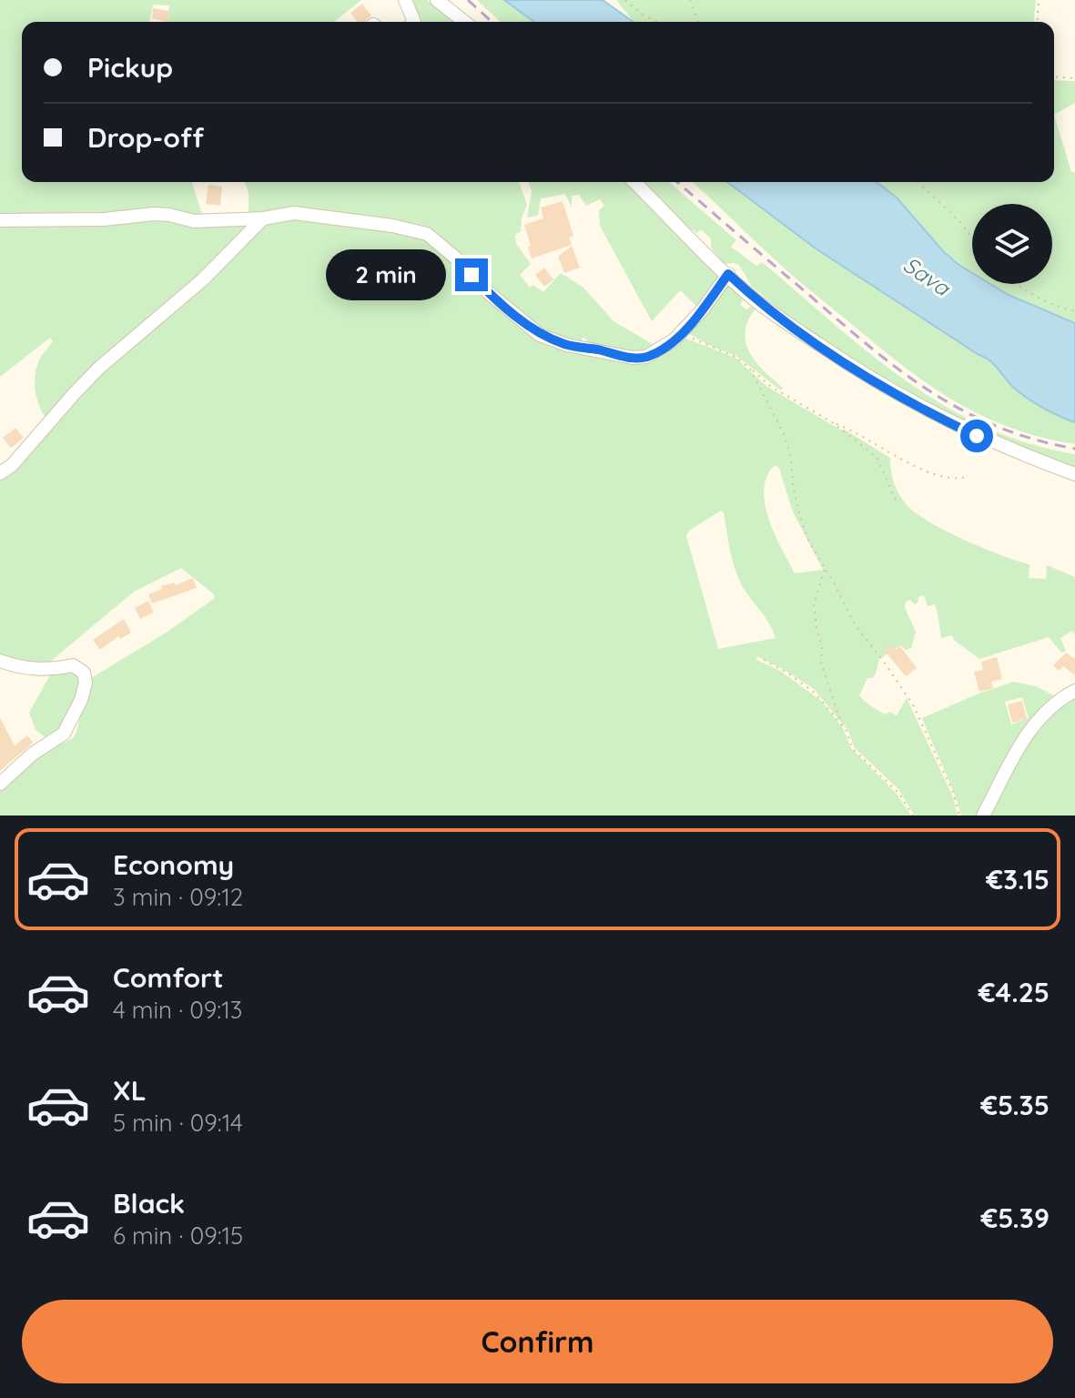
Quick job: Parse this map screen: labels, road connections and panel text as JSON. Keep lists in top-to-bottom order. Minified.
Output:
{"water":["Sava"],"page":{"banner":["Pickup","Drop-off"],"bubble":"2 min","list":[{"name":"Economy","note":"3 min · 09:12","value":"€3.15"},{"name":"Comfort","note":"4 min · 09:13","value":"€4.25"},{"name":"XL","note":"5 min · 09:14","value":"€5.35"},{"name":"Black","note":"6 min · 09:15","value":"€5.39"}],"buttons":"Confirm"}}
